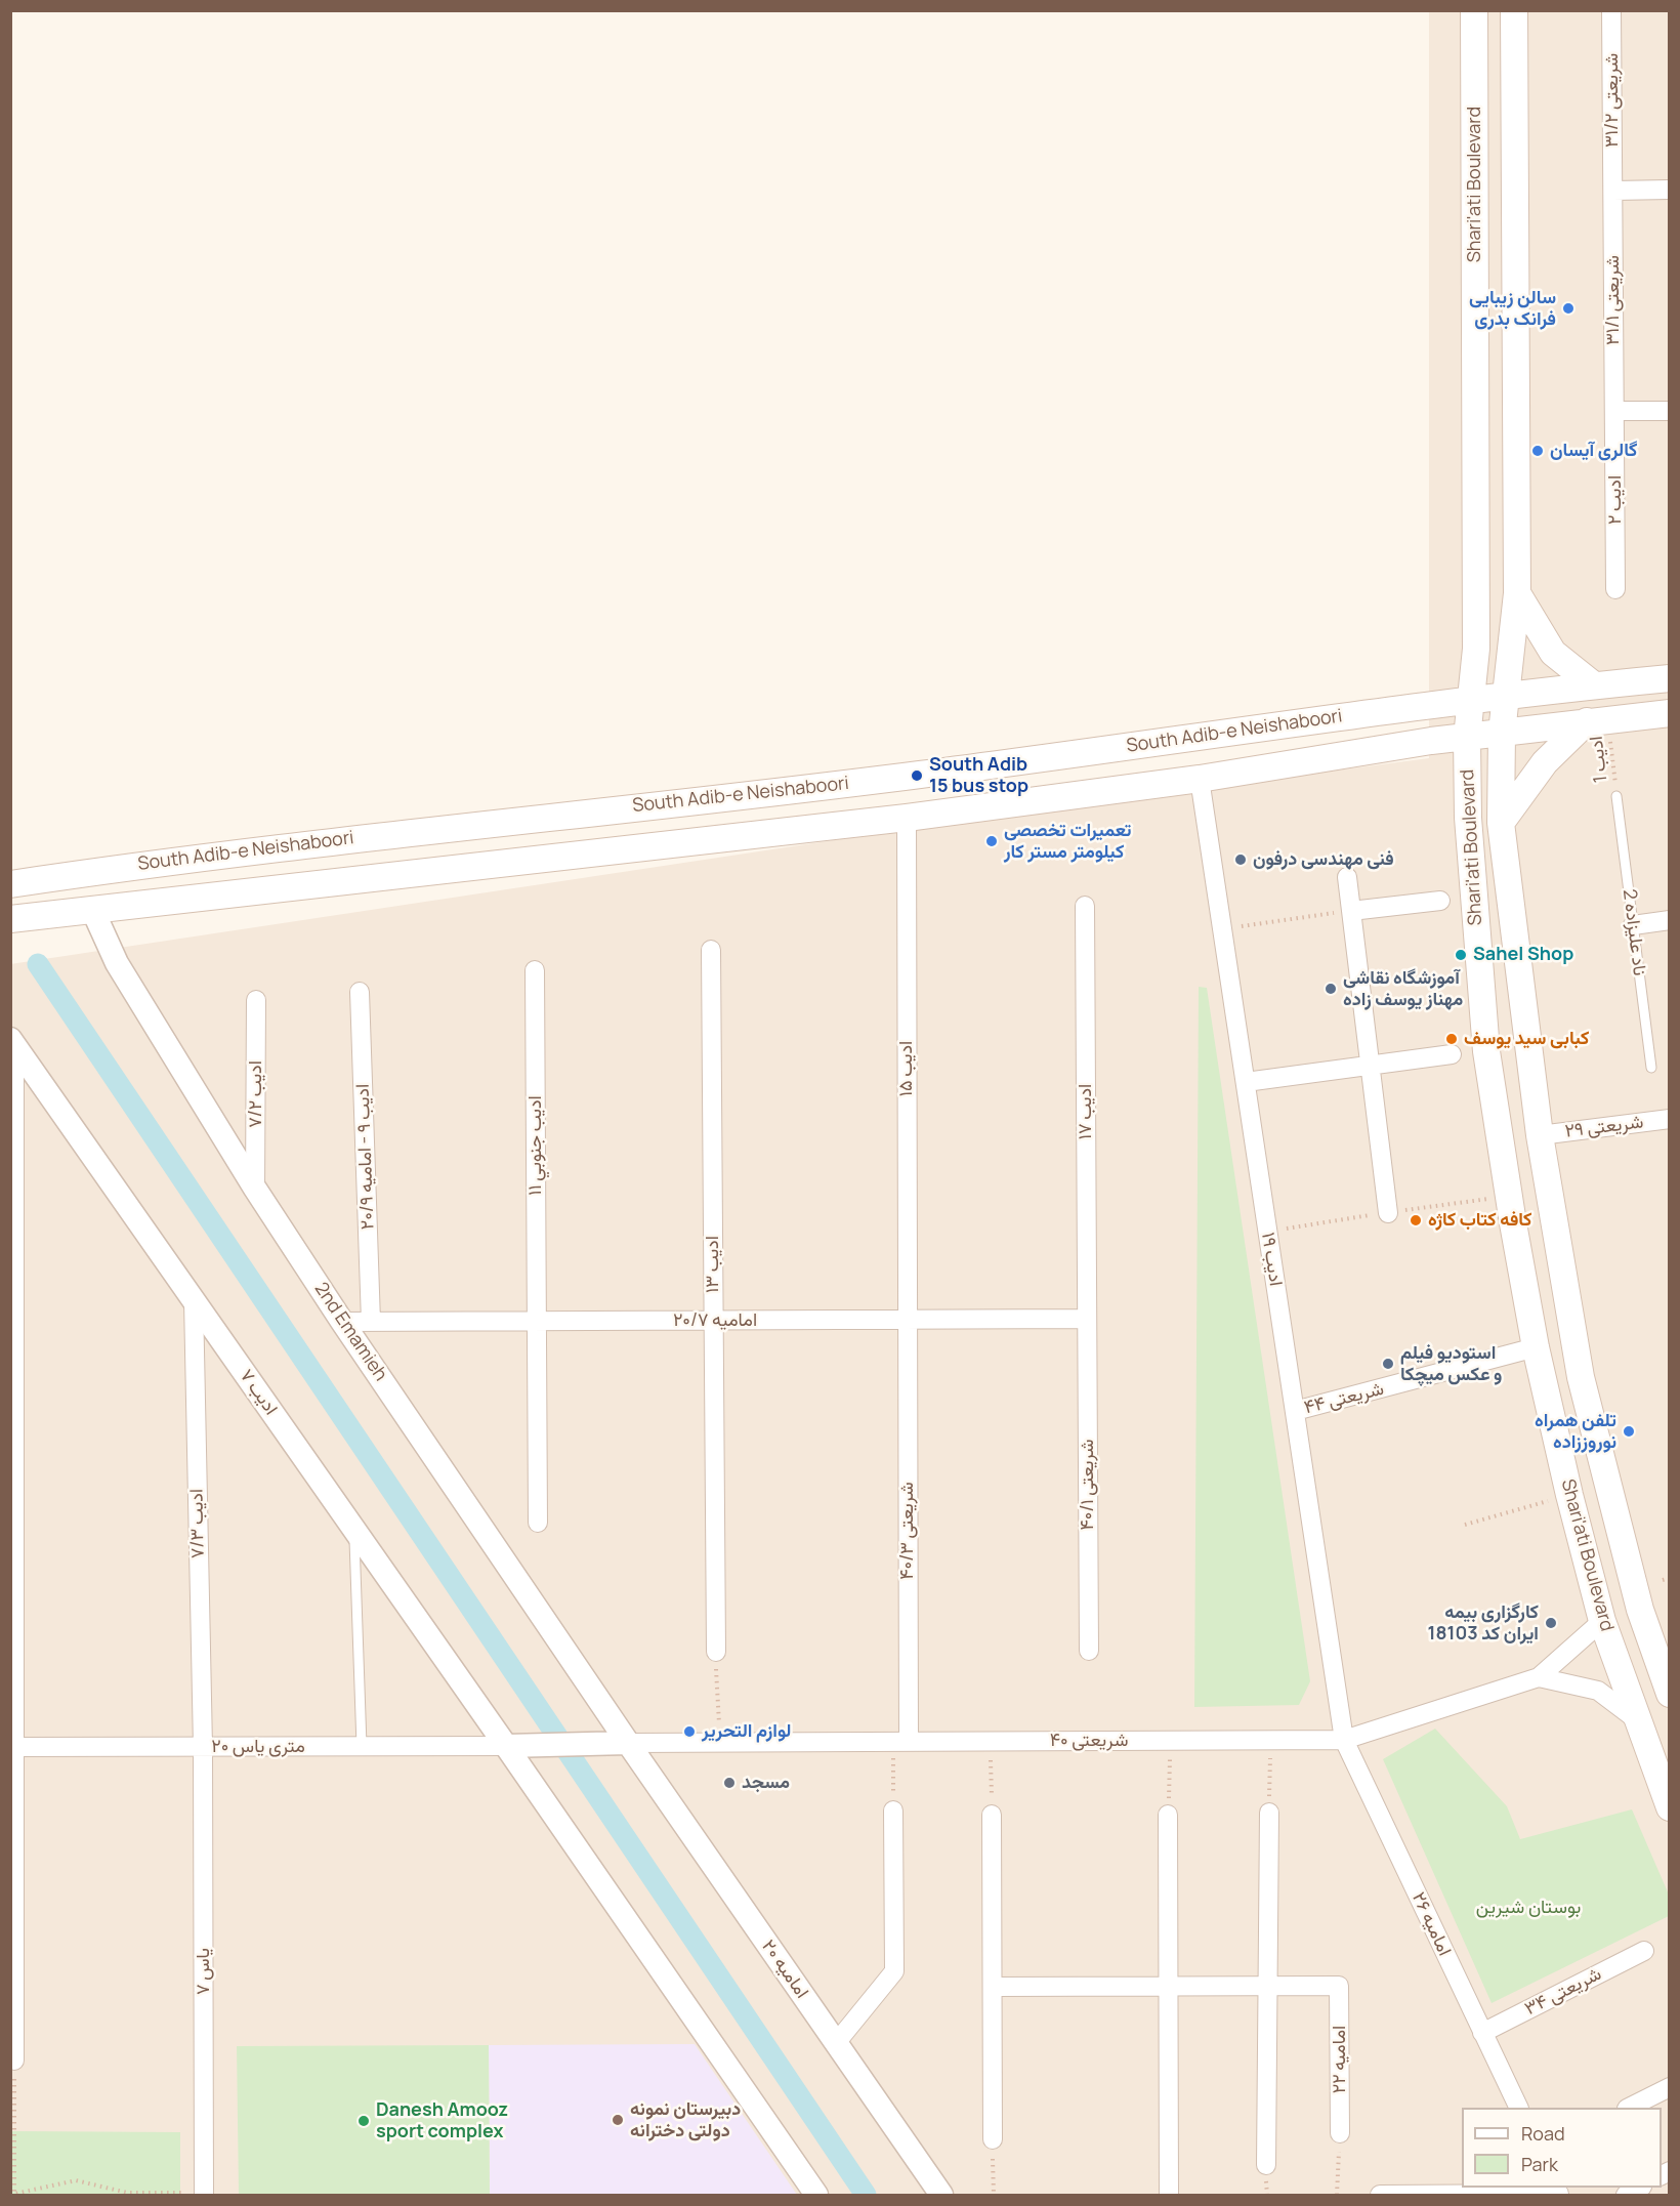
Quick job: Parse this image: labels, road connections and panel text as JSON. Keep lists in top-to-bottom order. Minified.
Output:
{"streets":{"main road":["Shari'ati Boulevard","South Adib-e Neishaboori"],"street":["شریعتی ۳۱/۲","شریعتی ۳۱/۱","ادیب ۲","ادیب ۱۵","ادیب ۷/۲","ادیب ۱۷","شریعتی ۲۹","ادیب جنوبي ١١","ادیب ۹ - امامیه ۲۰/۹","ادیب ۱۹","ادیب ۱۳","امامیه ۲۰/۷","2nd Emamieh","ادیب ۷","شریعتی ۴۴","شریعتی ۴۰/۱","ادیب ۷/۳","شریعتی ۴۰/۳","شریعتی ۴۰","۲۰ متری یاس","امامیه ۲۶","امامیه ۲۰","یاس ۷","شریعتی ۳۴","امامیه ۲۲"],"lane":["ناد علیزاده 2"],"path":["ادیب 1"]},"crossings":[["شریعتی ۳۱/۲","شریعتی ۳۱/۱"],["Shari'ati Boulevard","South Adib-e Neishaboori"],["Shari'ati Boulevard","شریعتی ۲۹"],["Shari'ati Boulevard","شریعتی ۴۴"],["Shari'ati Boulevard","شریعتی ۴۰"],["شریعتی ۳۱/۱","ادیب ۲"],["South Adib-e Neishaboori","ادیب 1"],["South Adib-e Neishaboori","ادیب ۱۵"],["South Adib-e Neishaboori","ادیب ۱۹"],["South Adib-e Neishaboori","2nd Emamieh"],["ادیب 1","ناد علیزاده 2"],["ادیب ۱۵","امامیه ۲۰/۷"],["ادیب ۱۵","شریعتی ۴۰/۳"],["ادیب ۷/۲","2nd Emamieh"],["ادیب ۱۷","امامیه ۲۰/۷"],["ادیب ۱۷","شریعتی ۴۰/۱"],["ادیب جنوبي ١١","امامیه ۲۰/۷"],["ادیب ۹ - امامیه ۲۰/۹","امامیه ۲۰/۷"],["ادیب ۱۹","شریعتی ۴۴"],["ادیب ۱۹","شریعتی ۴۰"],["ادیب ۱۹","امامیه ۲۶"],["ادیب ۱۳","امامیه ۲۰/۷"],["امامیه ۲۰/۷","2nd Emamieh"],["امامیه ۲۰/۷","شریعتی ۴۰/۱"],["امامیه ۲۰/۷","شریعتی ۴۰/۳"],["2nd Emamieh","شریعتی ۴۰"],["2nd Emamieh","امامیه ۲۰"],["ادیب ۷","ادیب ۷/۳"],["ادیب ۷","۲۰ متری یاس"],["ادیب ۷/۳","۲۰ متری یاس"],["ادیب ۷/۳","یاس ۷"],["شریعتی ۴۰/۳","شریعتی ۴۰"],["شریعتی ۴۰","امامیه ۲۶"],["شریعتی ۴۰","امامیه ۲۰"],["۲۰ متری یاس","یاس ۷"],["امامیه ۲۶","شریعتی ۳۴"]],"parks":["بوستان شیرین"],"places":["سالن زیبایی فرانک بدری","گالری آيسان","South Adib 15 bus stop","تعمیرات تخصصی کیلومتر مستر کار","فنی مهندسی درفون","Sahel Shop","آموزشگاه نقاشی مهناز یوسف زاده","کبابی سید یوسف","کافه کتاب کاژه","استودیو فیلم و عکس میچکا","تلفن همراه نوروززاده","کارگزاری بیمه ایران کد 18103","لوازم التحریر","مسجد","دبیرستان نمونه دولتی دخترانه","Danesh Amooz sport complex"],"legend":["Road","Park"]}
